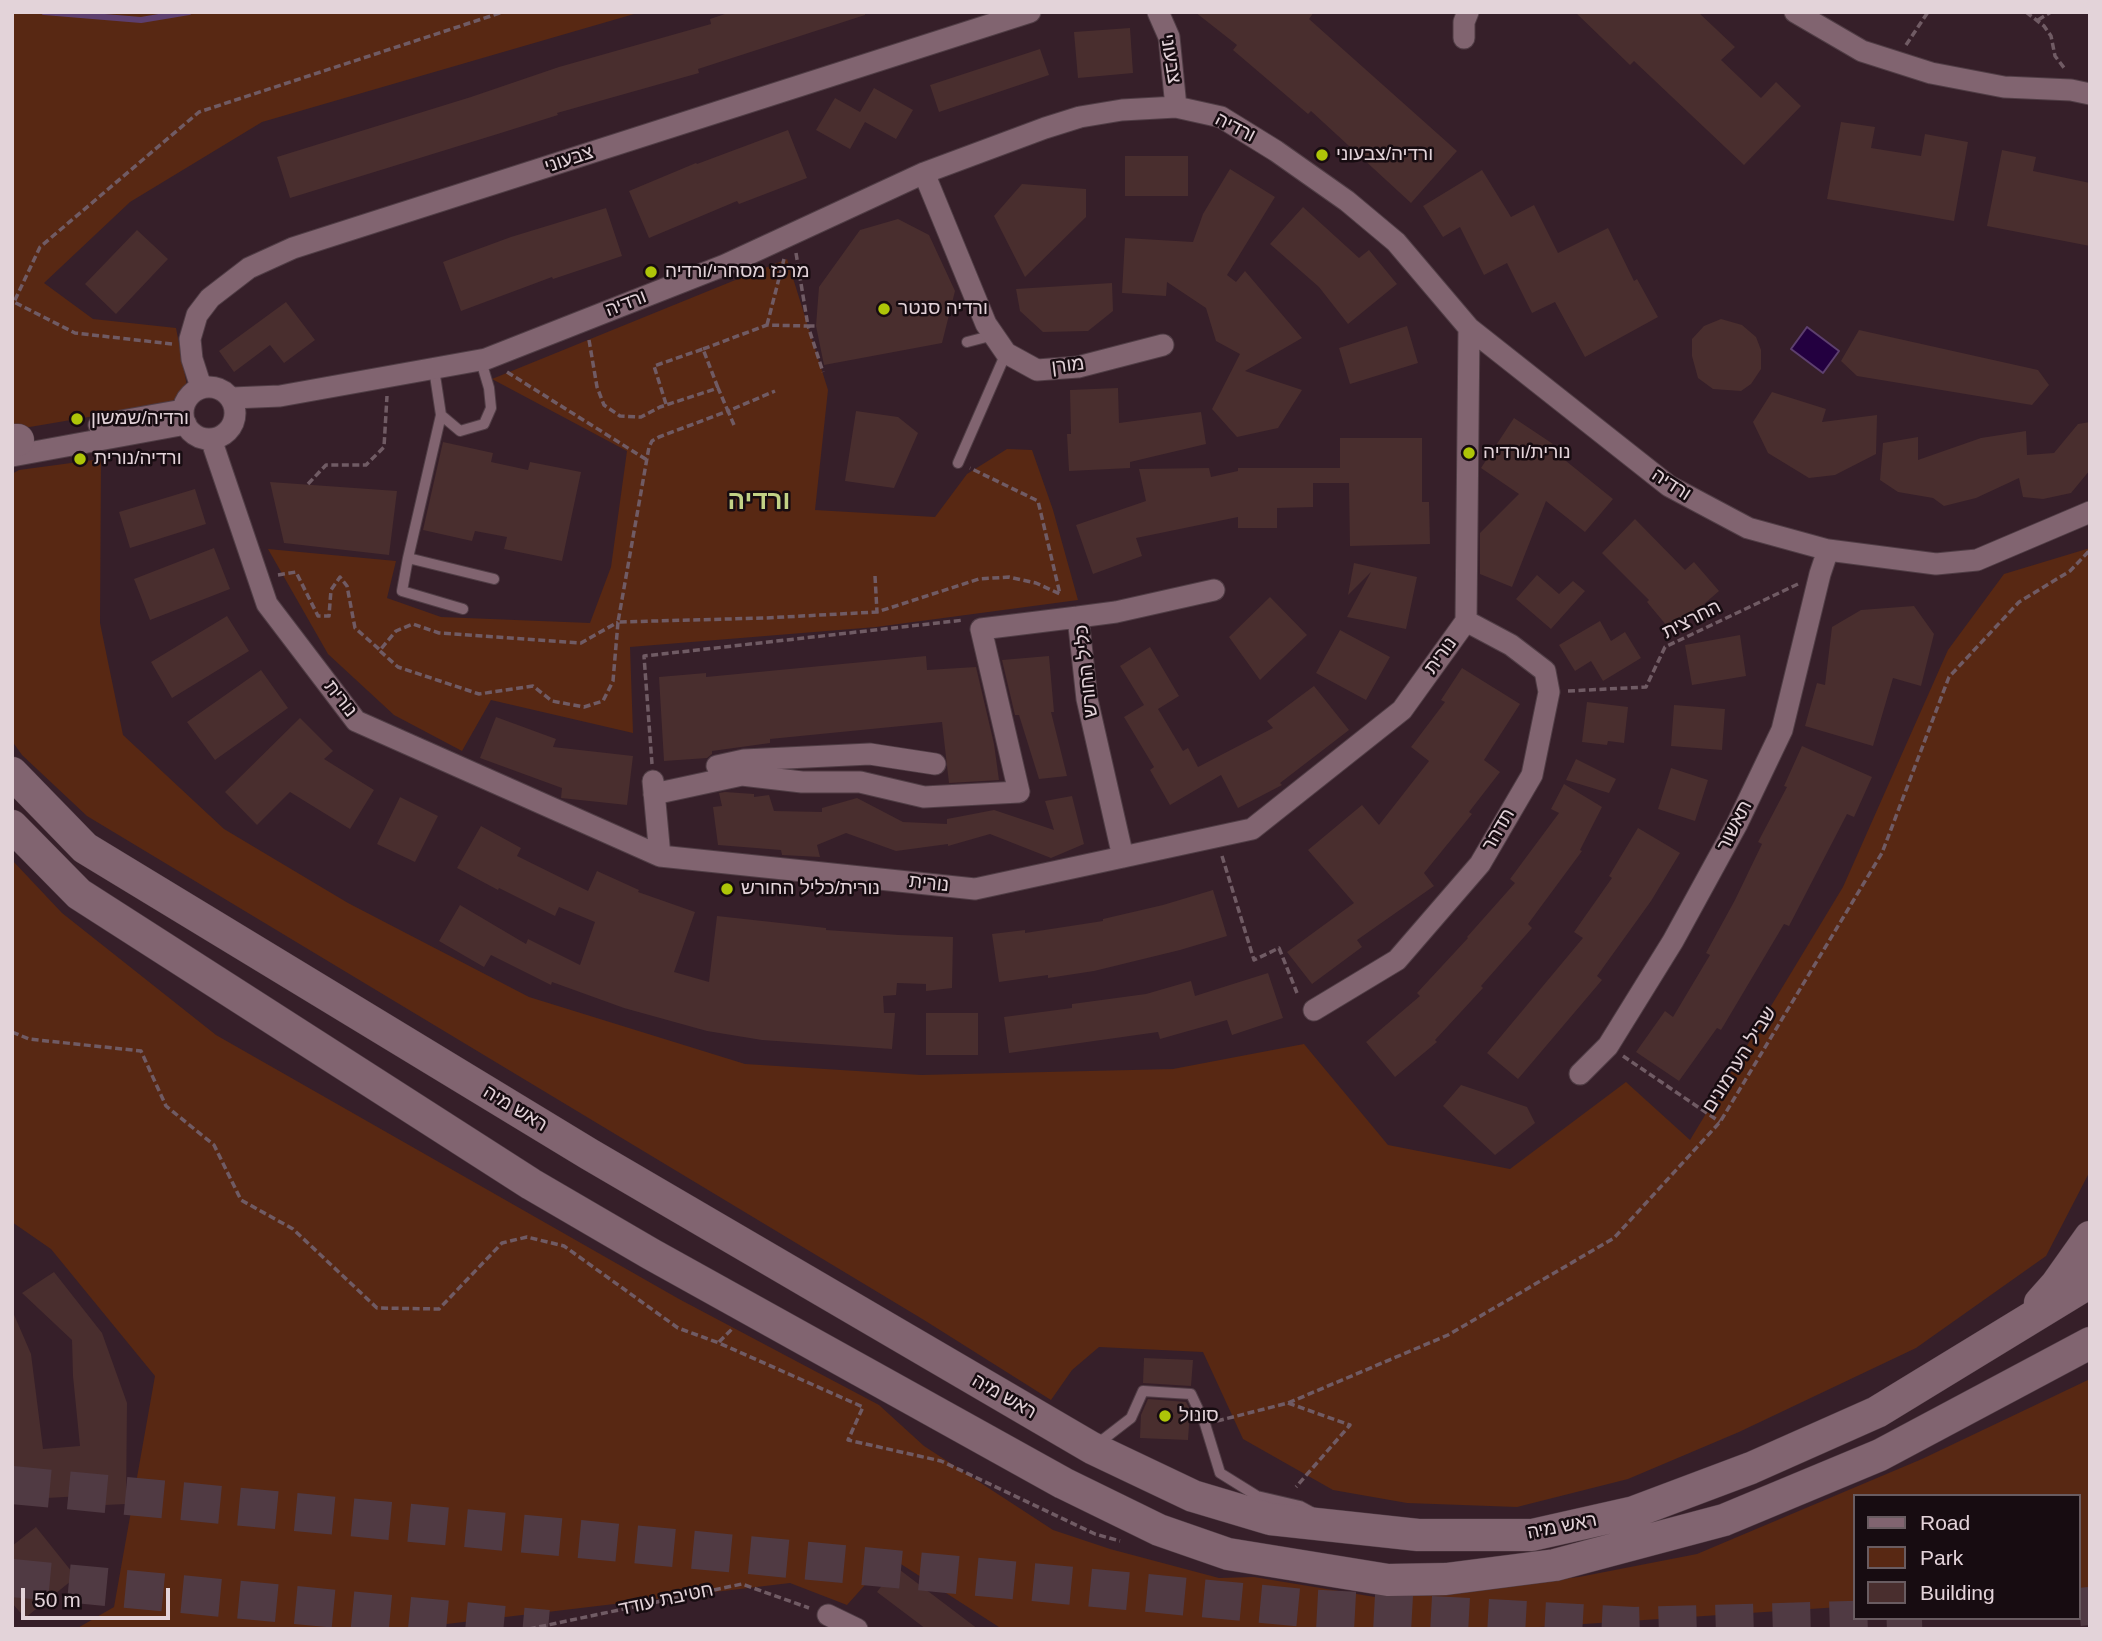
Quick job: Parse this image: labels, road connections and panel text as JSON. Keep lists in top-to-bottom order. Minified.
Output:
{"streets":{"street":["צבעוני","ורדיה","מורן","נורית","כליל החורש","תאשור","תדהר","ראש מיה"],"path":["החרצית","שביל הערמונים","חטיבת עודד"]},"crossings":[["צבעוני","ורדיה"],["צבעוני","נורית"],["ורדיה","נורית"],["ורדיה","תאשור"],["החרצית","תאשור"],["החרצית","תדהר"],["נורית","כליל החורש"]],"districts":["ורדיה"],"places":["ורדיה/צבעוני","מרכז מסחרי/ורדיה","ורדיה סנטר","ורדיה/שמשון","נורית/ורדיה","ורדיה/נורית","נורית/כליל החורש","סונול"],"legend":["Road","Park","Building"],"scale_bar":"50 m"}
